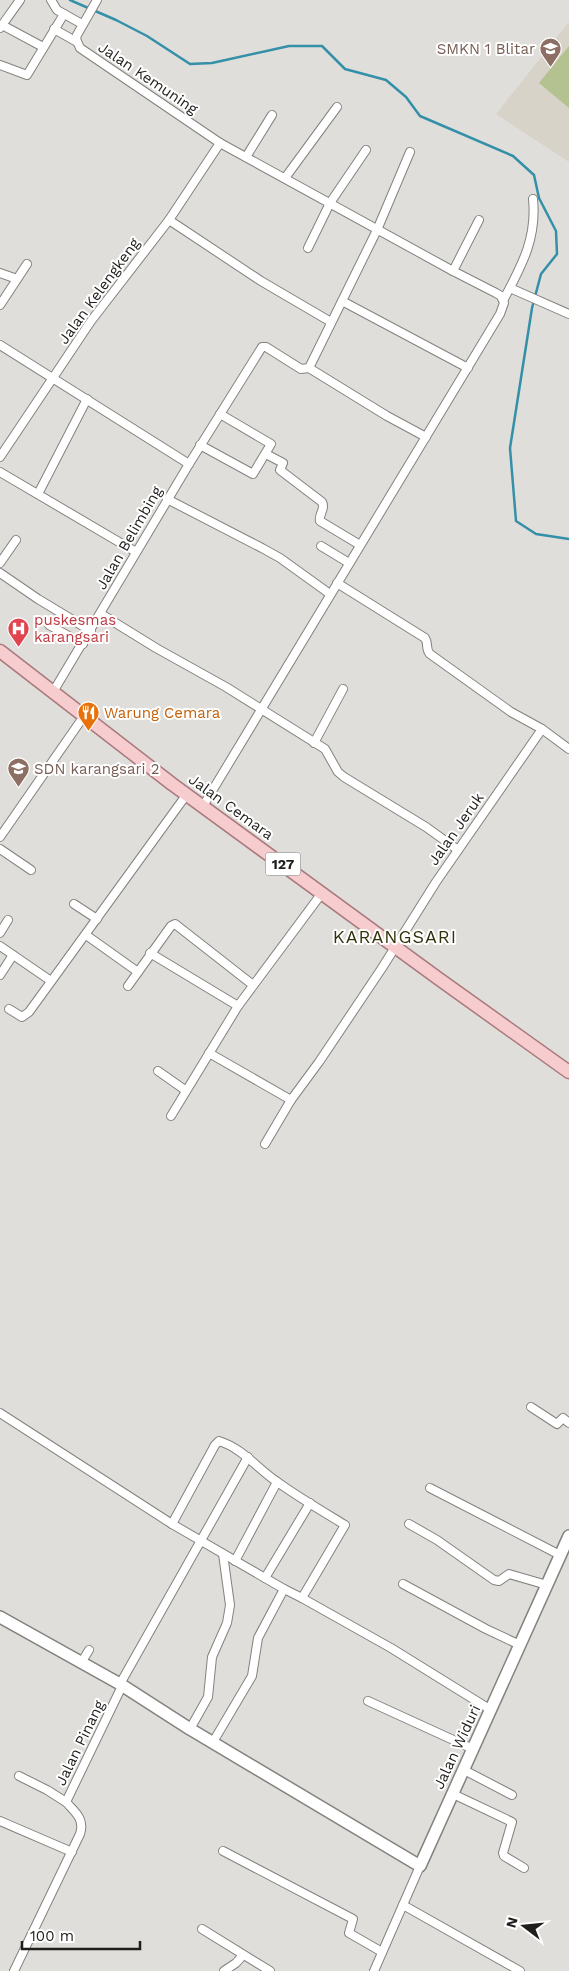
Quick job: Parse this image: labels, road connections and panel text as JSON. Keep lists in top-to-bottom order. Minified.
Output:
{"streets":{"main road":["Jalan Cemara","127","Jalan Widuri"],"street":["Jalan Kemuning","Jalan Kelengkeng","Jalan Belimbing","Jalan Jeruk","Jalan Pinang"]},"crossings":[["Jalan Kemuning","Jalan Kelengkeng"],["Jalan Belimbing","Jalan Cemara"],["Jalan Cemara","Jalan Jeruk"]],"districts":["KARANGSARI"],"places":{"school or university":["SMKN 1 Blitar","SDN karangsari 2"],"hospital":["puskesmas karangsari"],"restaurant":["Warung Cemara"]},"scale_bar":"100 m","north":"left"}
